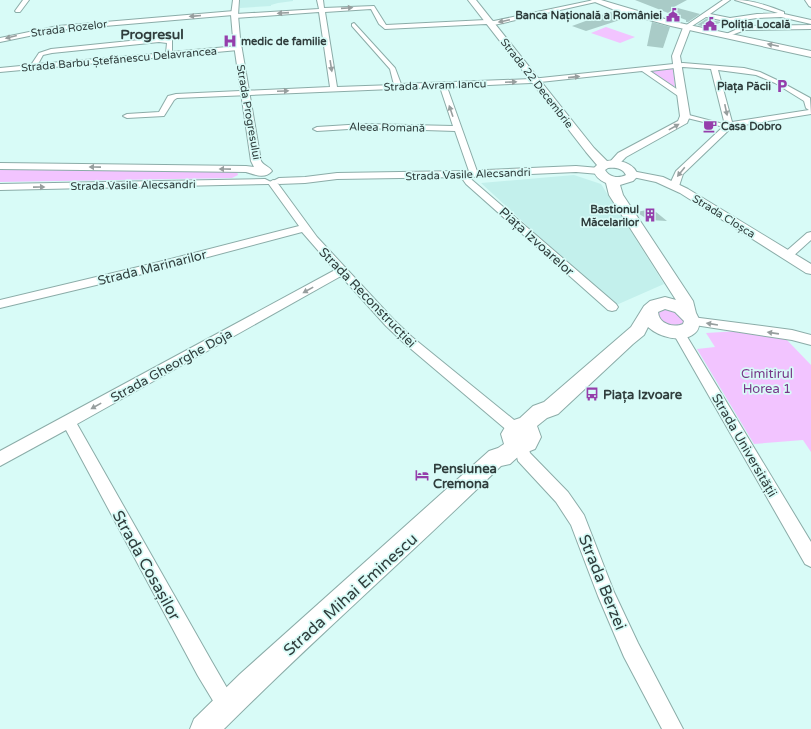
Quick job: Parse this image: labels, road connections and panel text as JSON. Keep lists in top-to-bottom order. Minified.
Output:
{"streets":{"main road":["Strada 22 Decembrie","Strada Mihai Eminescu"],"street":["Strada Rozelor","Strada Barbu Ștefănescu Delavrancea","Strada Avram Iancu","Strada Progresului","Aleea Romană","Strada Vasile Alecsandri","Strada Cloșca","Piața Izvoarelor","Strada Marinarilor","Strada Reconstrucției","Strada Gheorghe Doja","Strada Universității","Strada Cosașilor","Strada Berzei"]},"crossings":[["Strada Rozelor","Strada 22 Decembrie"],["Strada Rozelor","Strada Progresului"],["Strada Barbu Ștefănescu Delavrancea","Strada Progresului"],["Strada 22 Decembrie","Strada Avram Iancu"],["Strada 22 Decembrie","Strada Vasile Alecsandri"],["Strada Avram Iancu","Strada Progresului"],["Strada Progresului","Strada Vasile Alecsandri"],["Strada Progresului","Strada Reconstrucției"],["Strada Vasile Alecsandri","Piața Izvoarelor"],["Strada Vasile Alecsandri","Strada Reconstrucției"],["Strada Marinarilor","Strada Reconstrucției"],["Strada Reconstrucției","Strada Gheorghe Doja"],["Strada Reconstrucției","Strada Berzei"],["Strada Reconstrucției","Strada Mihai Eminescu"],["Strada Gheorghe Doja","Strada Cosașilor"],["Strada Universității","Strada Mihai Eminescu"],["Strada Cosașilor","Strada Mihai Eminescu"],["Strada Berzei","Strada Mihai Eminescu"]],"one_way":["Strada Gheorghe Doja"],"districts":["Progresul"],"parks":["Cimitirul Horea 1"],"places":{"public building":["Banca Națională a României","Poliția Locală"],"hospital":["medic de familie"],"parking":["Piața Păcii"],"cafe":["Casa Dobro"],"building":["Bastionul Măcelarilor"],"bus stop":["Piața Izvoare"],"hotel":["Pensiunea Cremona"]}}
